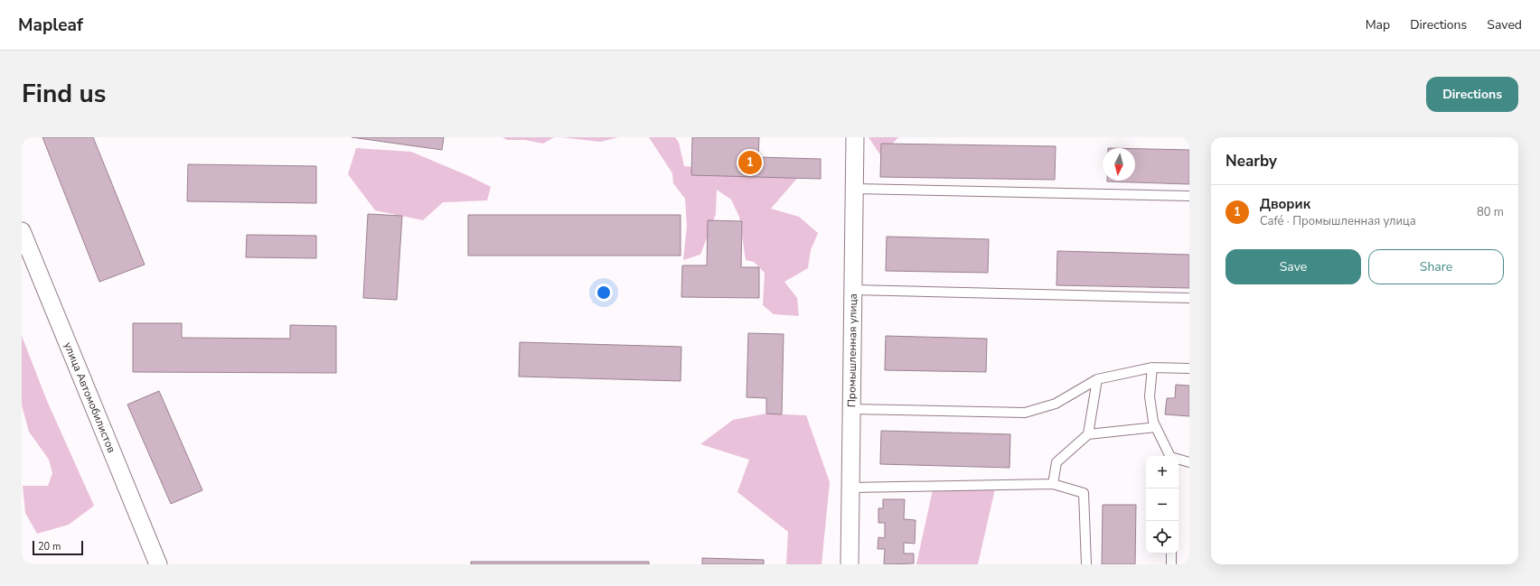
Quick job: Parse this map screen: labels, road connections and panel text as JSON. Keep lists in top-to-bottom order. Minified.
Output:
{"streets":{"street":["Промышленная улица","улица Автомобилистов"]},"scale_bar":"20 m","north":"bottom","page":{"header":"Mapleaf","nav":["Map","Directions","Saved"],"title":"Find us","buttons":["Directions",["Save","Share"]],"heading":"Nearby","pins":"1","list":[{"mark":"1","name":"Дворик","note":"Café · Промышленная улица","value":"80 m"}],"map_buttons":["+","−"],"scale":"20 m"}}
